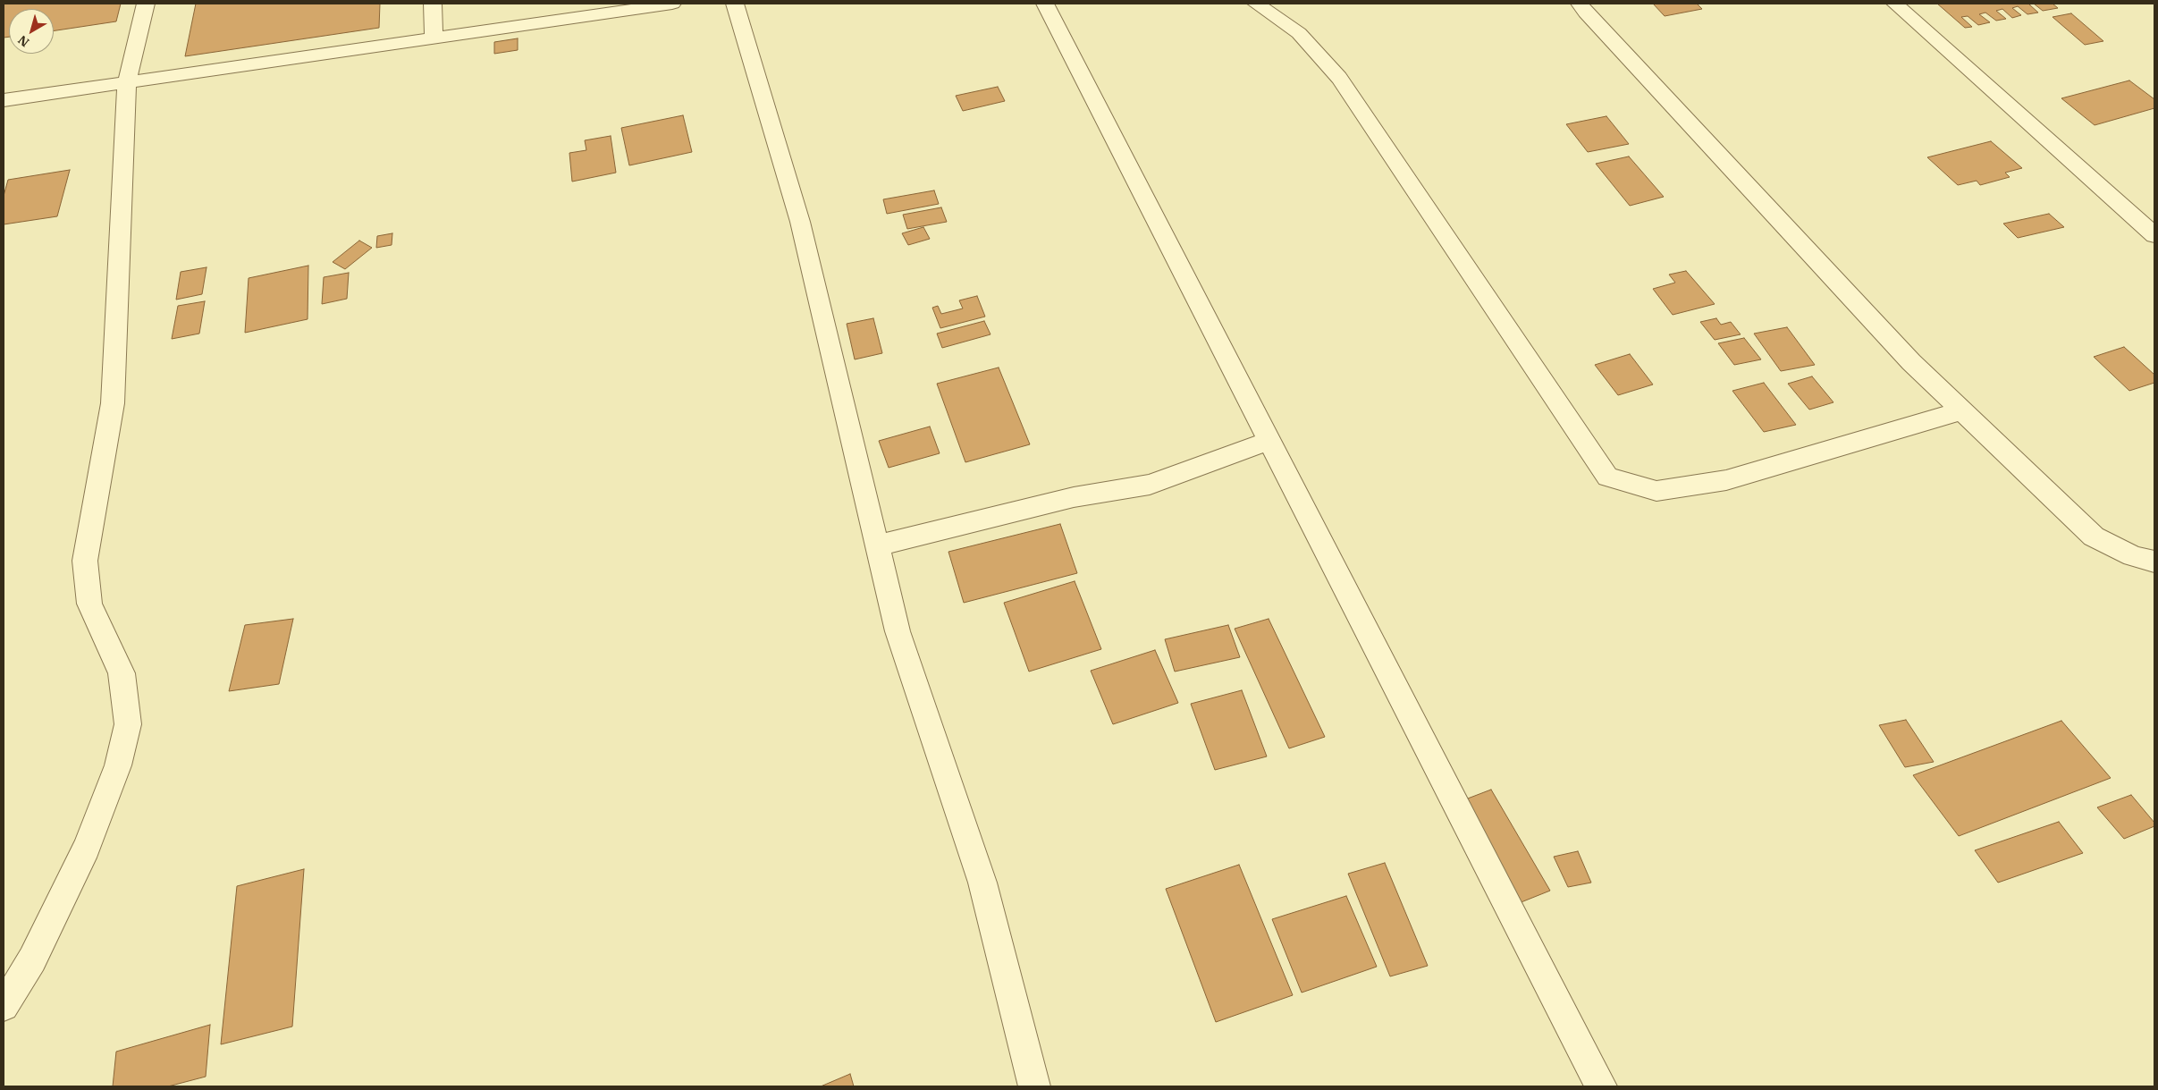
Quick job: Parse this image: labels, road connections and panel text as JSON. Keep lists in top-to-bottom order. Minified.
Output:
{"north":"bottom left"}
